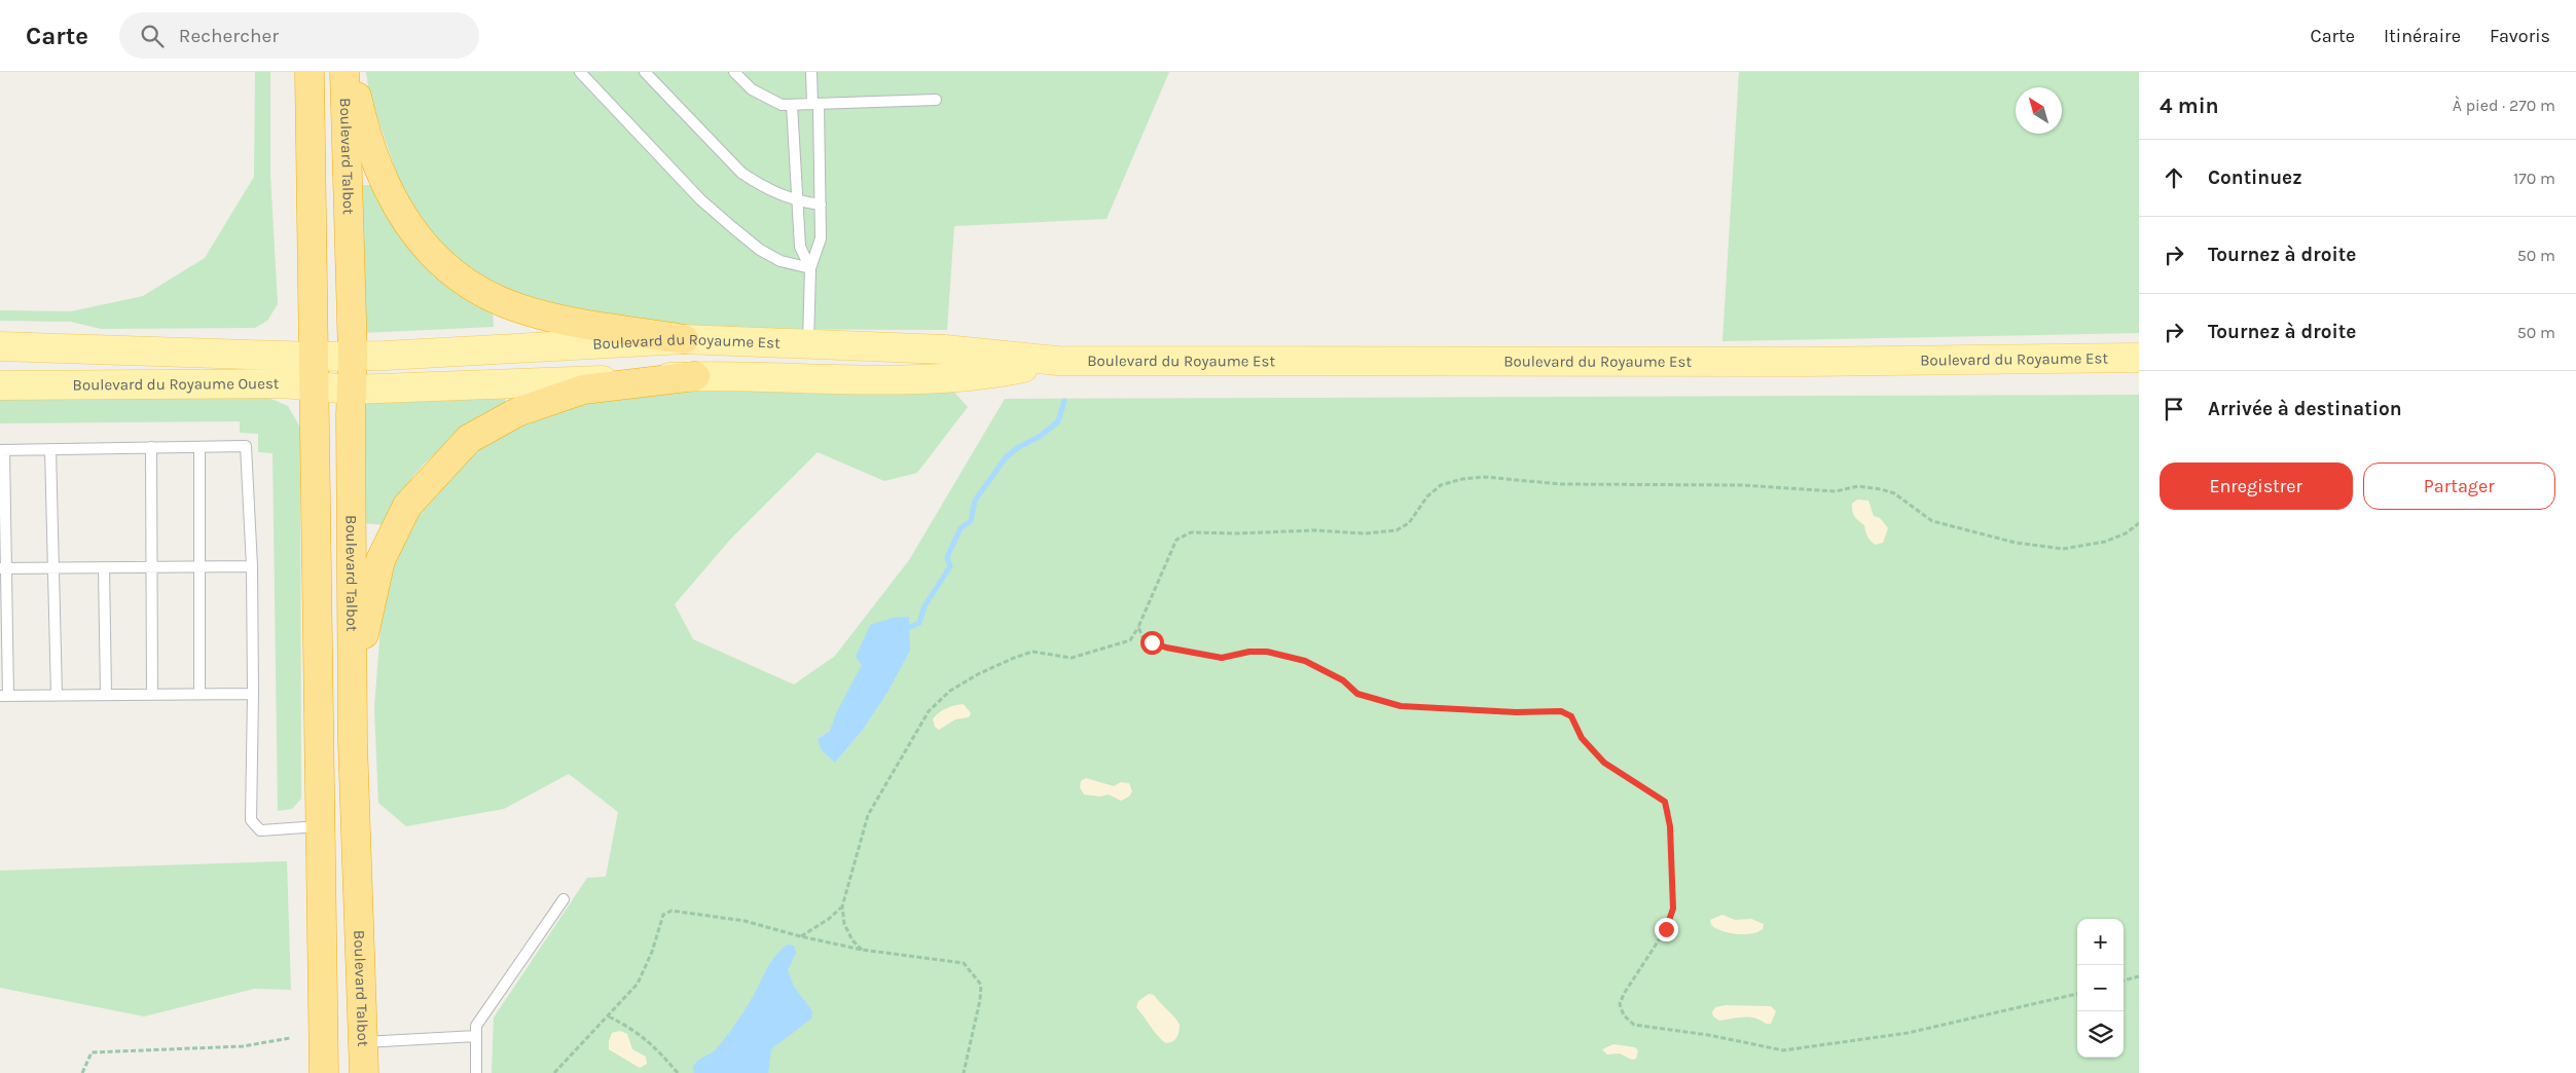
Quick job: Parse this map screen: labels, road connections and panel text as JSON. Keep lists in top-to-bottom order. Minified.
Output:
{"streets":{"highway":["Boulevard Talbot"],"main road":["Boulevard du Royaume Est","Boulevard du Royaume Ouest"]},"crossings":[["Boulevard Talbot","Boulevard du Royaume Est"],["Boulevard Talbot","Boulevard du Royaume Ouest"],["Boulevard du Royaume Est","Boulevard du Royaume Ouest"]],"north":"top left","page":{"header":"Carte","search":"Rechercher","nav":["Carte","Itinéraire","Favoris"],"heading":["4 min","À pied · 270 m"],"list":[["Continuez","170 m"],["Tournez à droite","50 m"],["Tournez à droite","50 m"],"Arrivée à destination"],"buttons":["Enregistrer","Partager"],"map_buttons":["+","−"]}}
